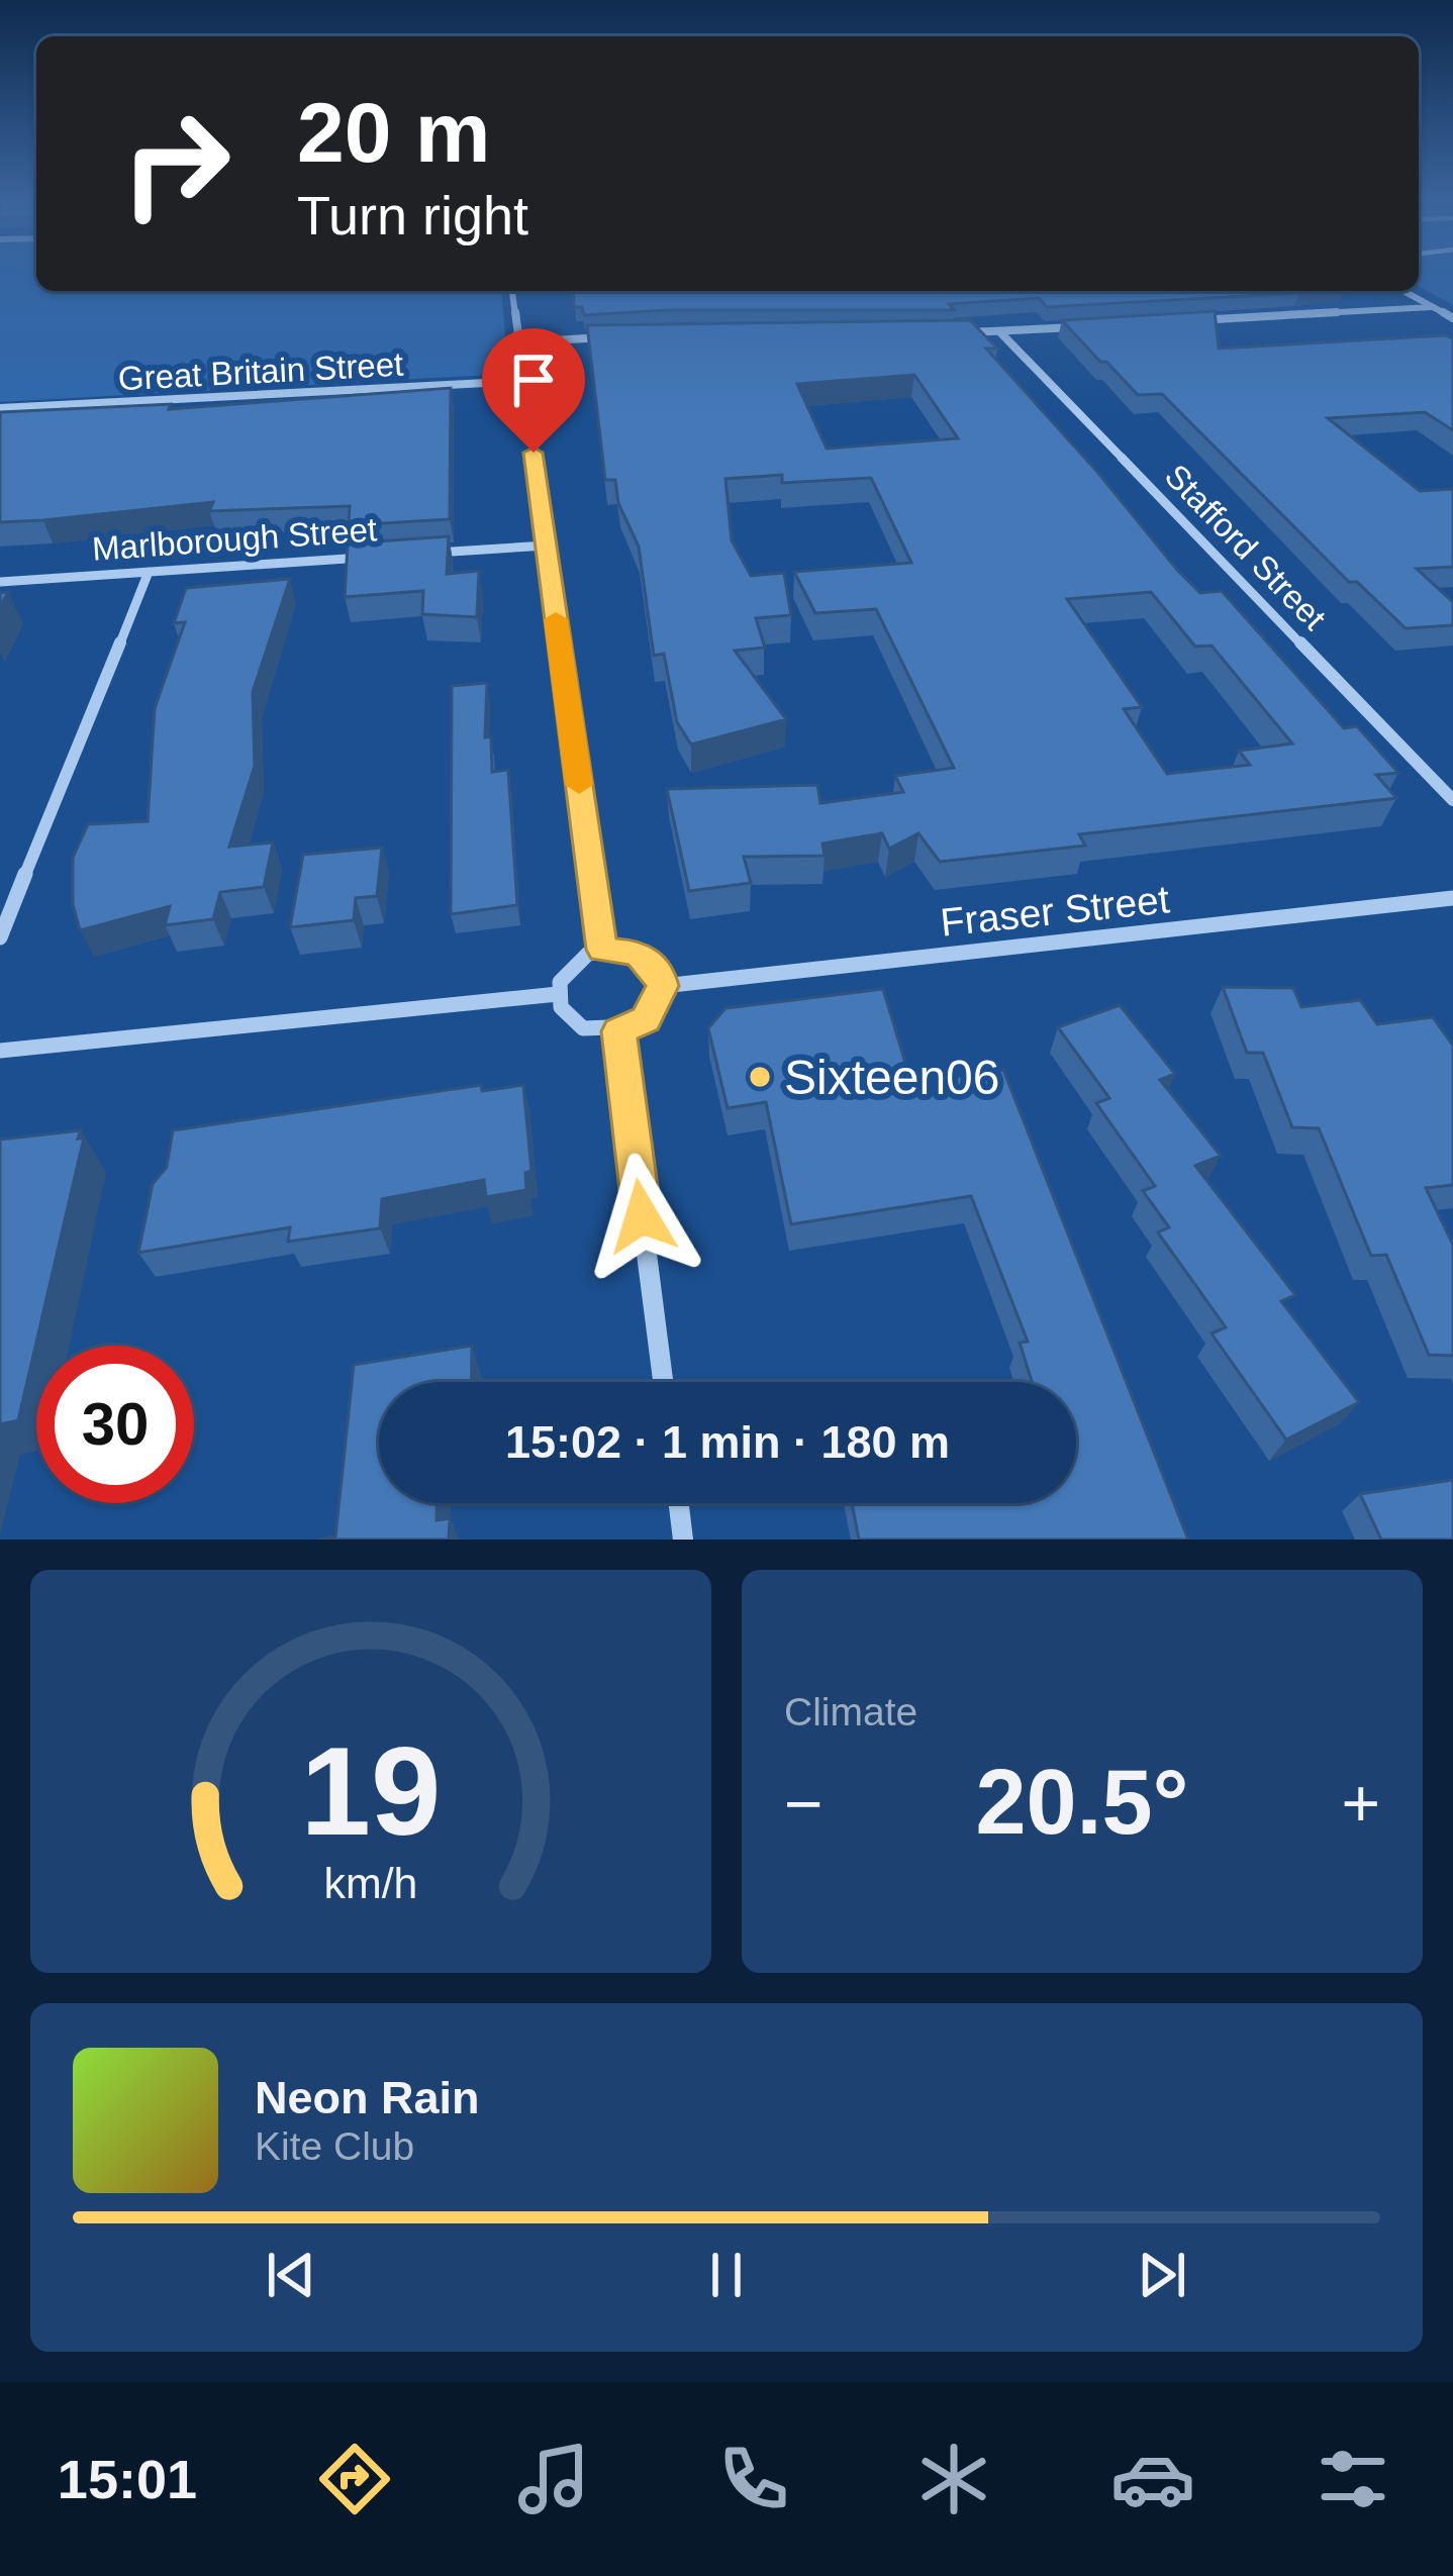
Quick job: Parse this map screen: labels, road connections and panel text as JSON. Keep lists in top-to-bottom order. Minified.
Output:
{"streets":{"street":["Great Britain Street","Marlborough Street","Stafford Street","Fraser Street"]},"places":["Sixteen06"],"page":{"turn":["20 m","Turn right"],"limit":"30","trip":"15:02 · 1 min · 180 m","tile":"Climate","heat":["−","20.5°","+"],"song":["Neon Rain","Kite Club"],"tabs":"15:01","gauge":["19","km/h"]}}
